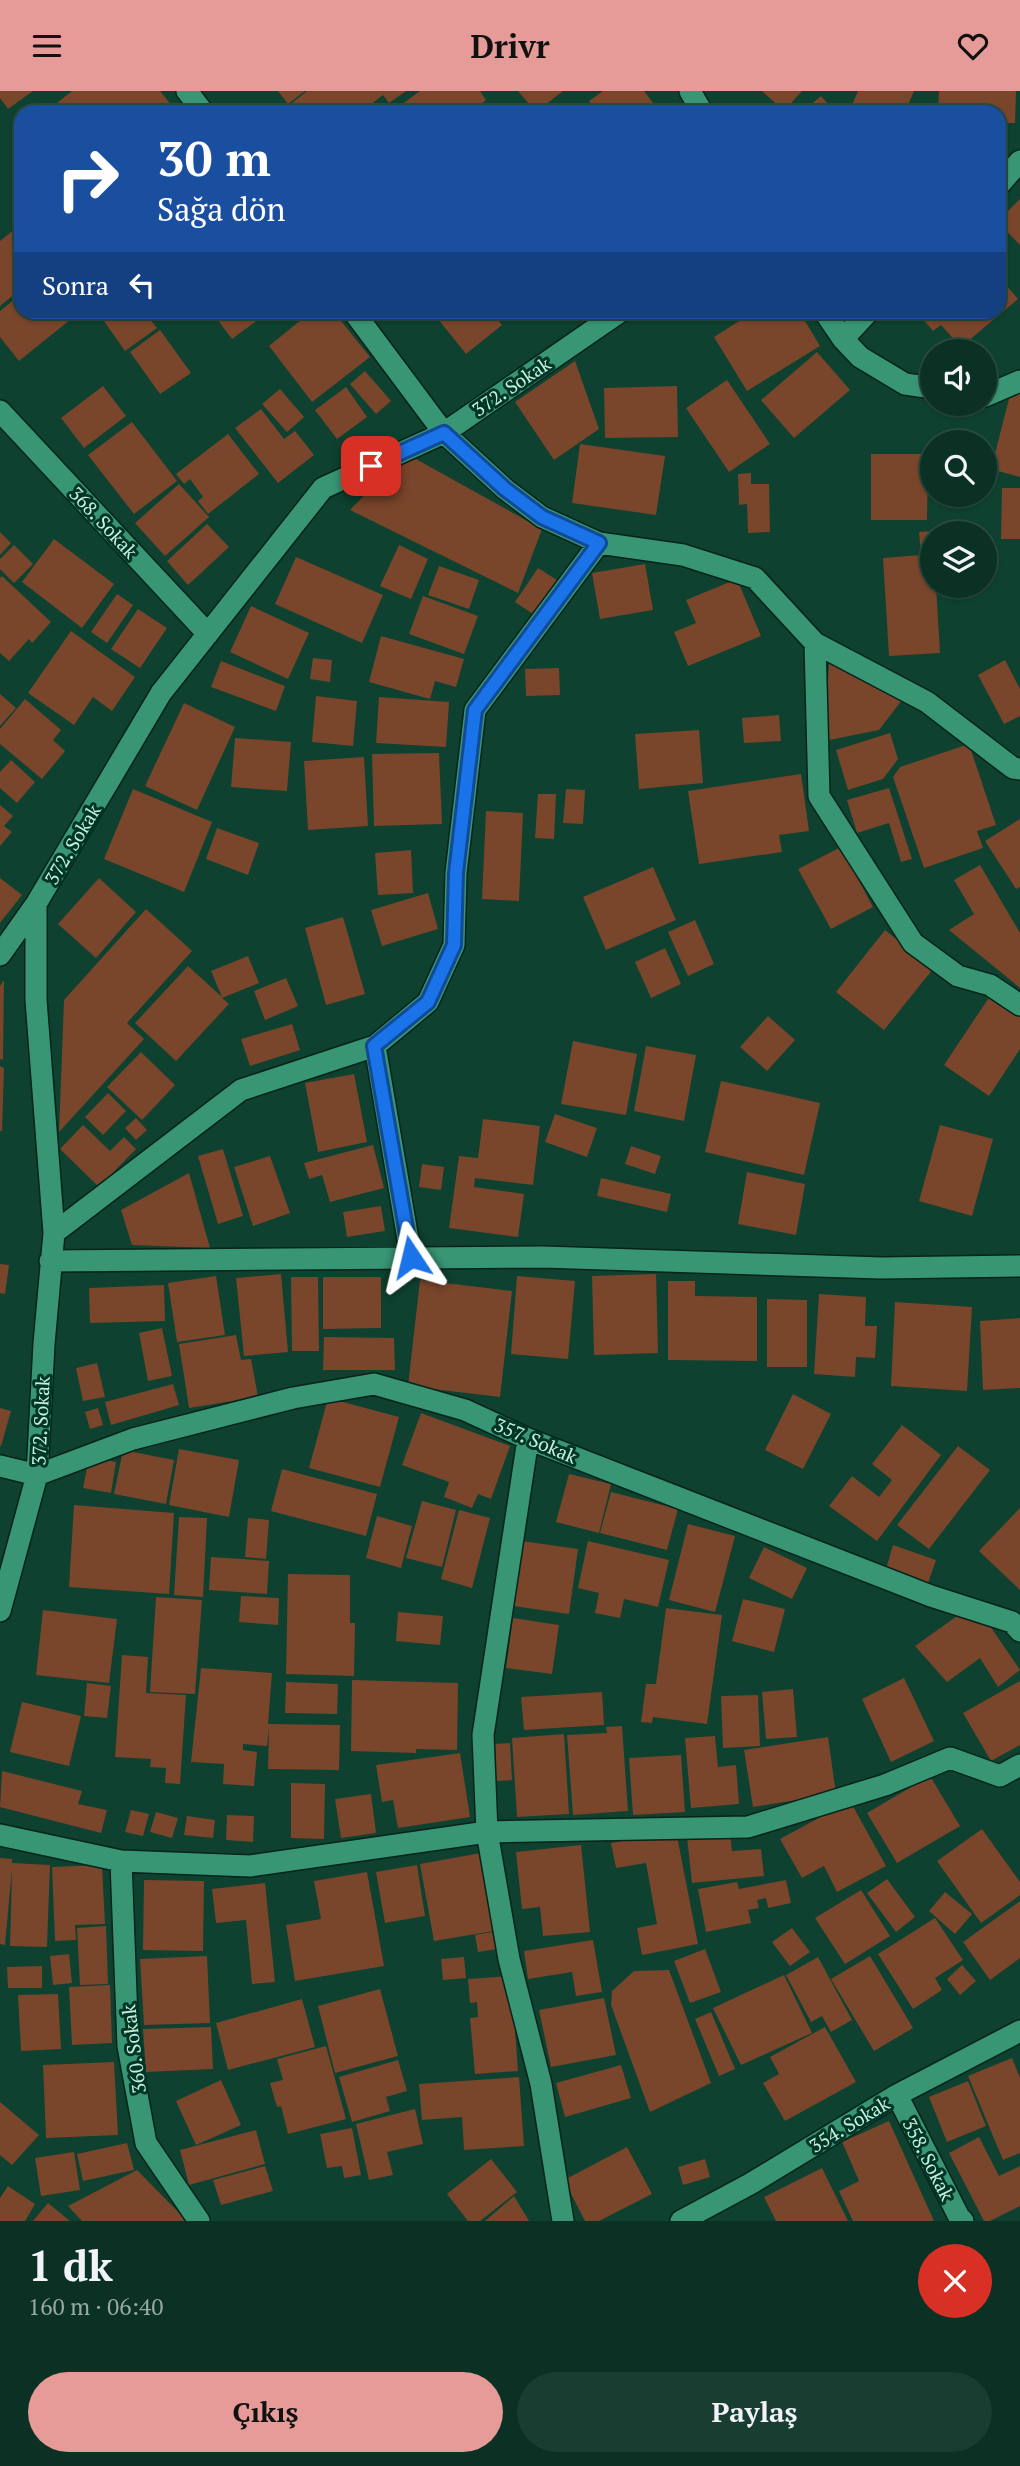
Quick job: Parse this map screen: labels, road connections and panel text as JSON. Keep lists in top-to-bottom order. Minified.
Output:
{"streets":{"street":["372. Sokak","368. Sokak","357. Sokak","360. Sokak","354. Sokak","358. Sokak"]},"crossings":[["372. Sokak","368. Sokak"],["372. Sokak","357. Sokak"],["354. Sokak","358. Sokak"]],"page":{"header":"Drivr","turn":["30 m","Sağa dön"],"then":"Sonra","heading":["1 dk","160 m · 06:40"],"buttons":["Çıkış","Paylaş"]}}
